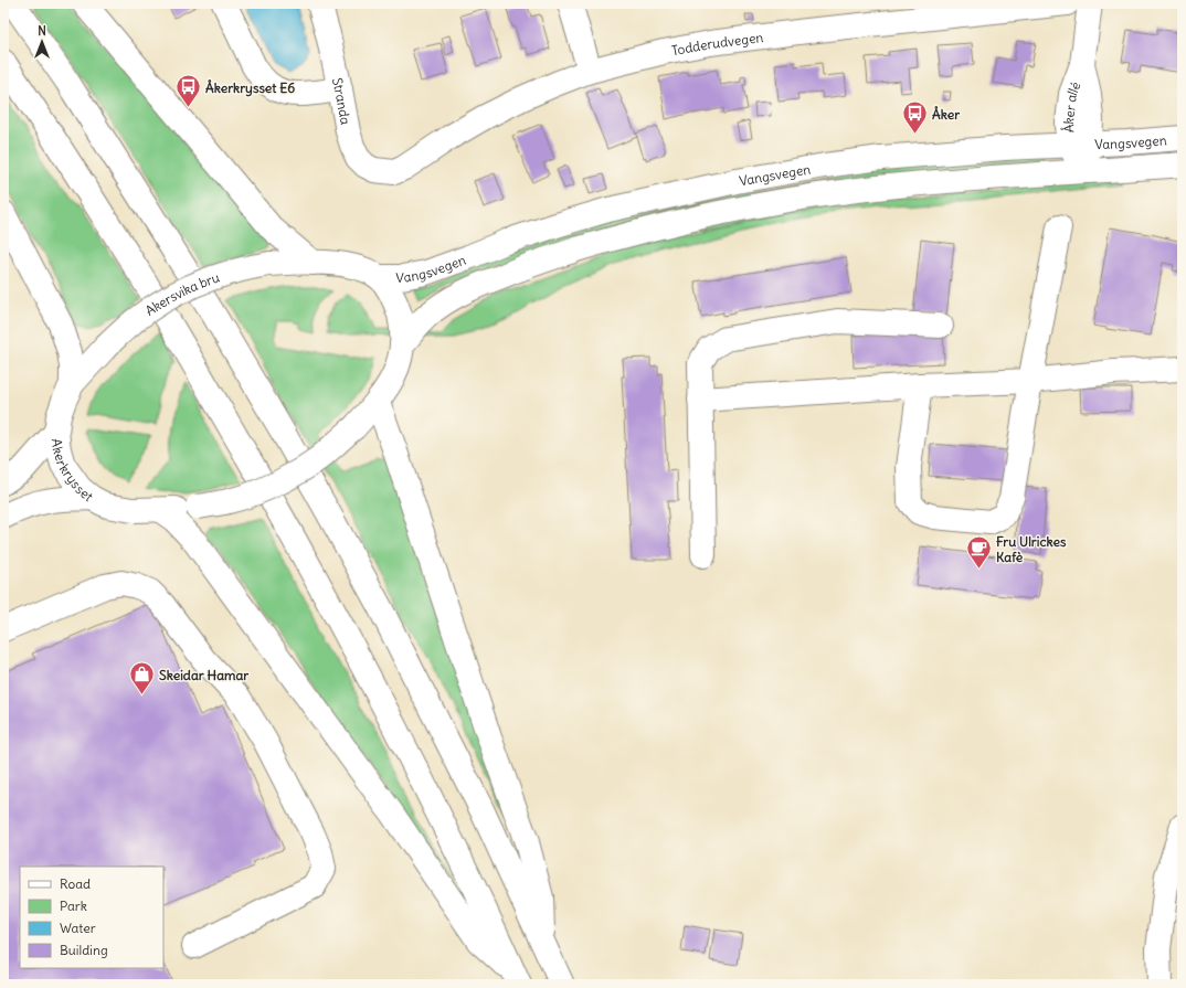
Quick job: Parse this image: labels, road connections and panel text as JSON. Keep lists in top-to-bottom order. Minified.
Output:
{"streets":{"main road":["Todderudvegen","Stranda","Åker allé","Vangsvegen","Akersvika bru","Akerkrysset"]},"crossings":[["Todderudvegen","Stranda"],["Åker allé","Vangsvegen"],["Akersvika bru","Akerkrysset"]],"places":{"bus stop":["Åkerkrysset E6","Åker"],"cafe":["Fru Ulrickes Kafè"],"shop":["Skeidar Hamar"]},"legend":["Road","Park","Water","Building"],"north":"top"}
